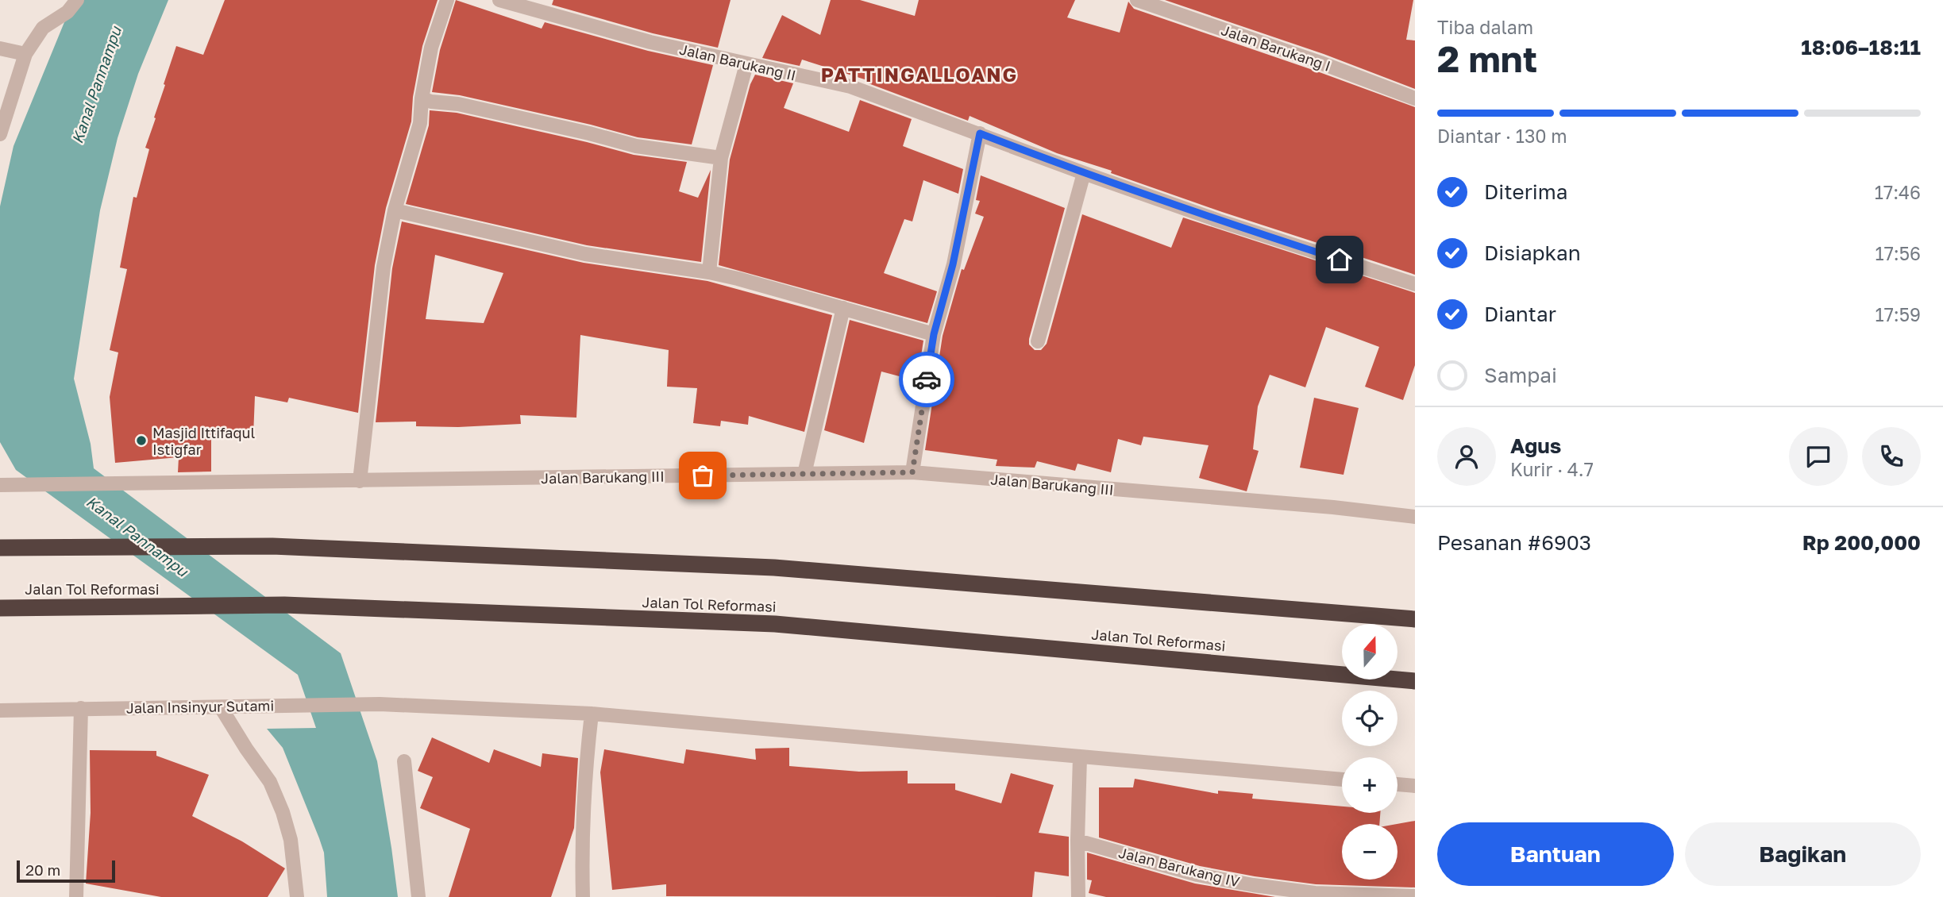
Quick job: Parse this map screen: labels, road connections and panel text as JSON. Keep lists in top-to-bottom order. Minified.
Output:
{"streets":{"highway":["Jalan Tol Reformasi"],"street":["Jalan Barukang I","Jalan Barukang II","Jalan Barukang III","Jalan Insinyur Sutami","Jalan Barukang IV"]},"districts":["PATTINGALLOANG"],"water":["Kanal Pannampu"],"places":["Masjid Ittifaqul Istigfar"],"scale_bar":"20 m","north":"top","page":{"heading":["2 mnt","Tiba dalam","18:06–18:11"],"panel":["Agus","Kurir · 4.7","Pesanan #6903","Rp 200,000"],"bar":"Diantar · 130 m","list":[["Diterima","17:46"],["Disiapkan","17:56"],["Diantar","17:59"],"Sampai"],"map_buttons":["+","−"],"buttons":["Bantuan","Bagikan"],"scale":"20 m"}}
